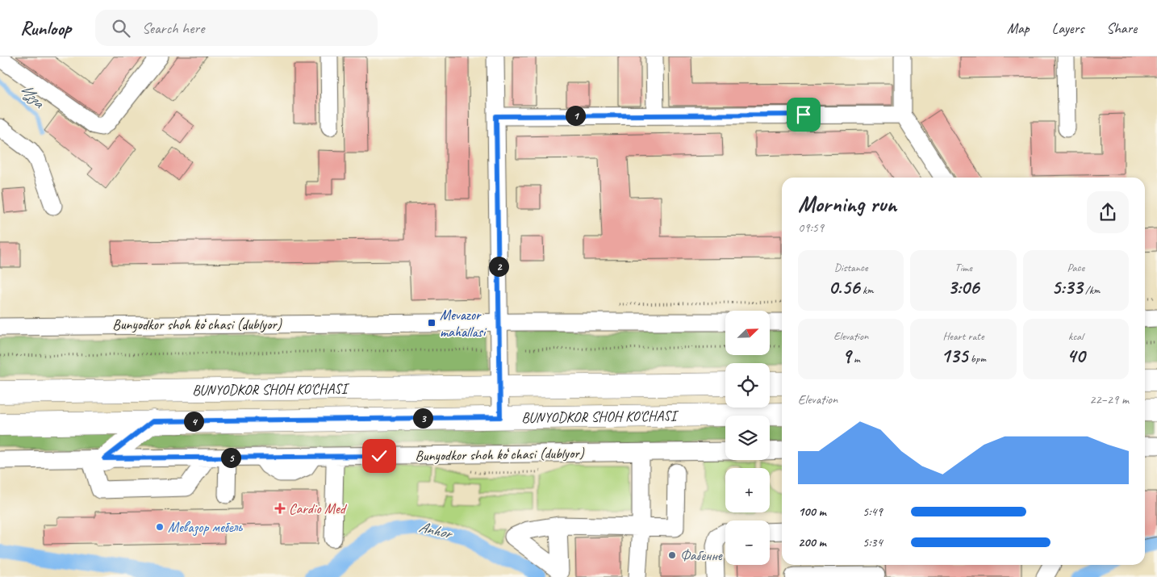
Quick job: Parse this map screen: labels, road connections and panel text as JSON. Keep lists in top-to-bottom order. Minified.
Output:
{"streets":{"main road":["BUNYODKOR SHOH KO'CHASI"],"street":["Bunyodkor shoh koʻchasi (dublyor)"]},"water":["Изза","Anhor"],"places":{"transit":["Mevazor mahallasi"],"health":["Cardio Med"],"other":["Мевазор мебель","Фабенне"]},"north":"top right","page":{"header":"Runloop","search":"Search here","nav":["Map","Layers","Share"],"pins":["1","2","3","4","5"],"heading":["Morning run","09:59"],"stats":[["Distance","0.56 km"],["Time","3:06"],["Pace","5:33 /km"],["Elevation","9 m"],["Heart rate","135 bpm"],["kcal","40"]],"map_buttons":["+","−"],"chart":["Elevation","22–29 m"],"list":[{"name":"100 m","note":"5:49"},{"name":"200 m","note":"5:34"}]}}
